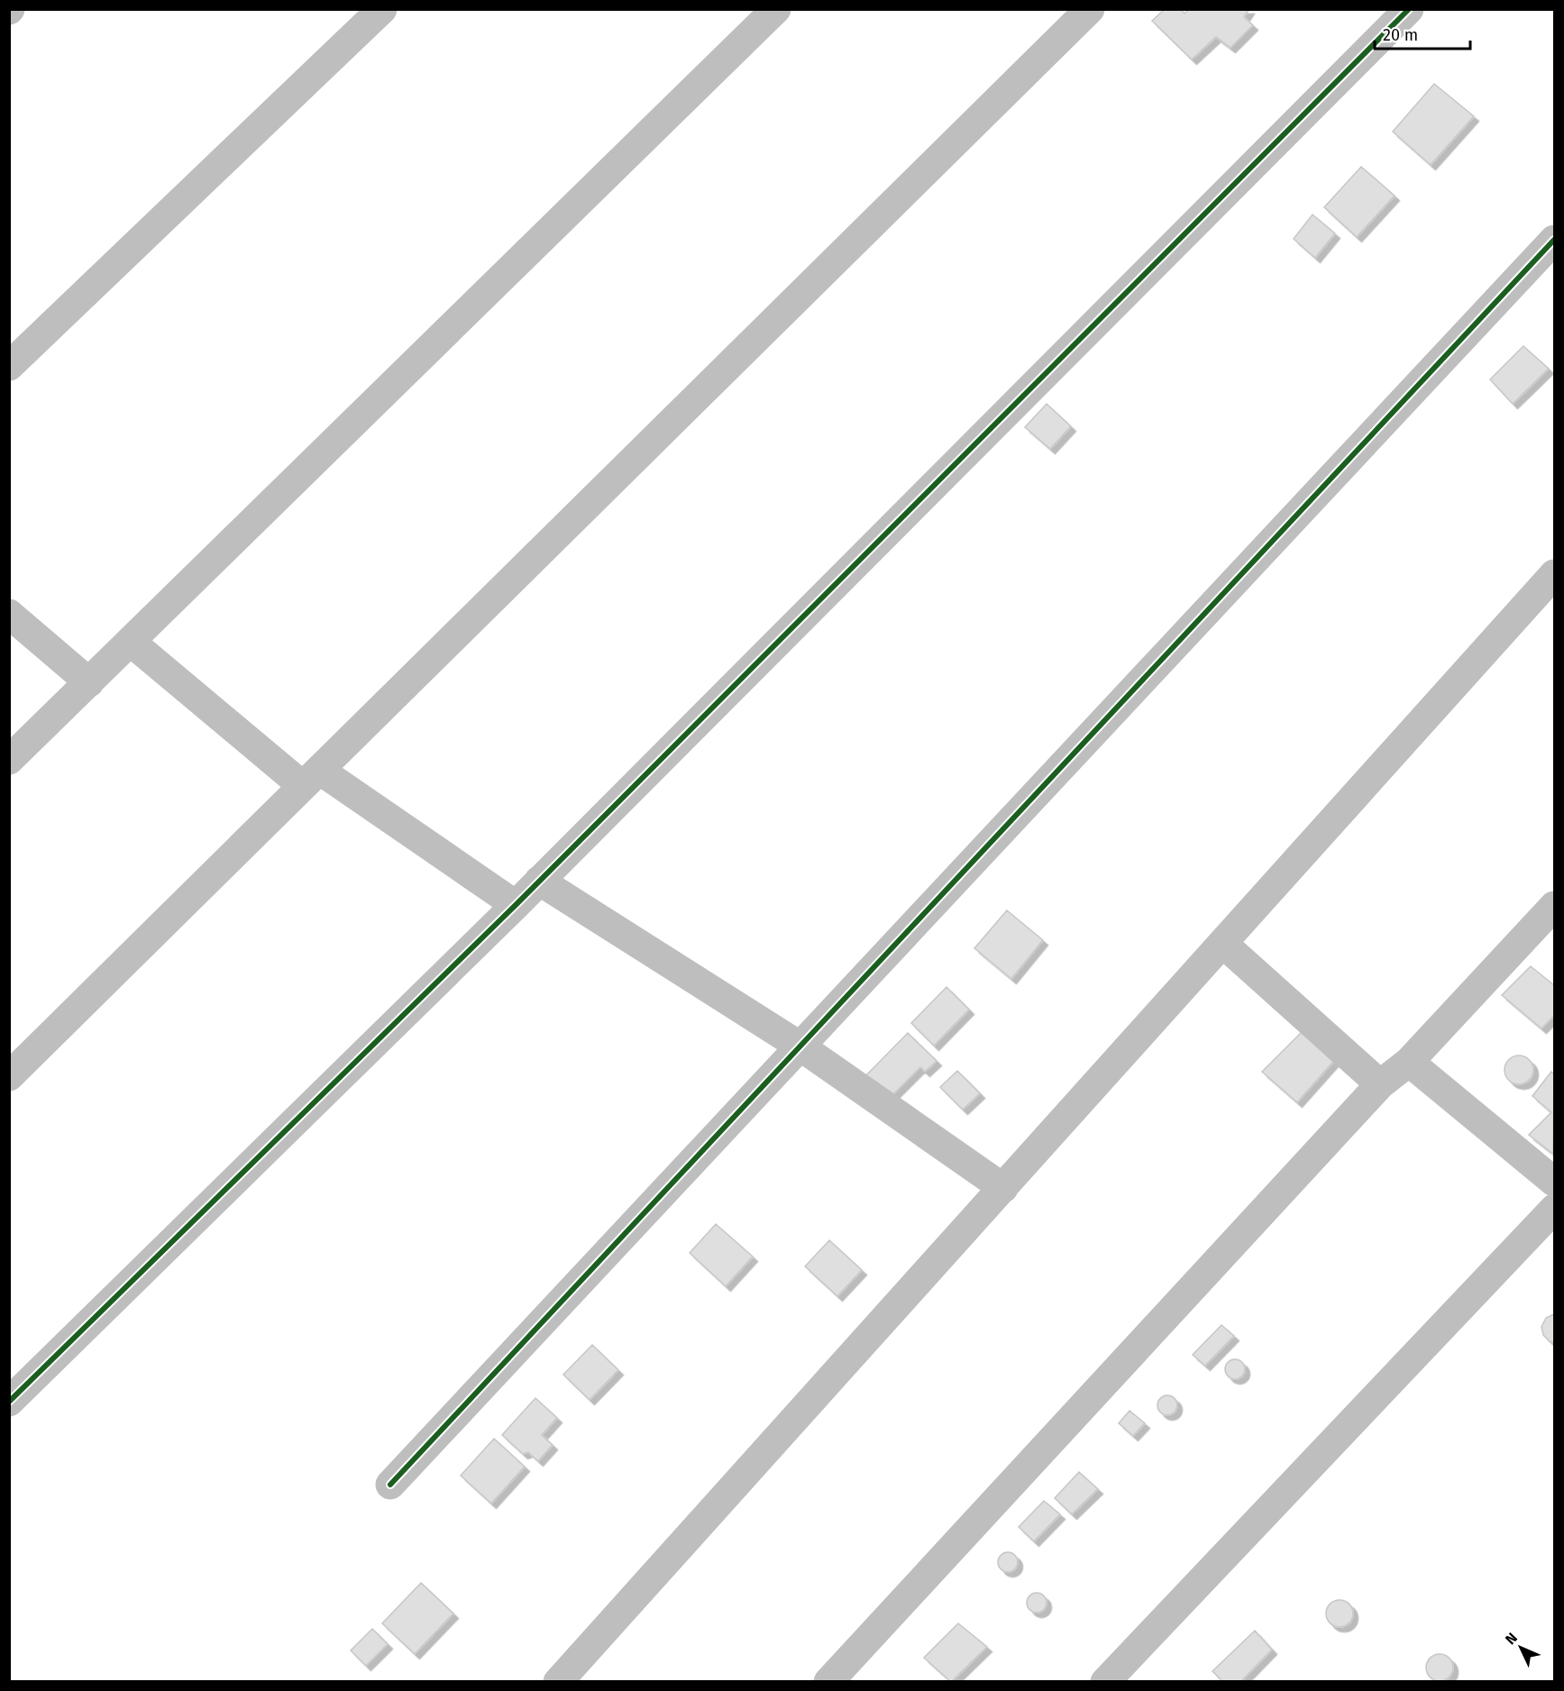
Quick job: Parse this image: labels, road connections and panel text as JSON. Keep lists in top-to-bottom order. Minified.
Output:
{"scale_bar":"20 m","north":"top left"}
